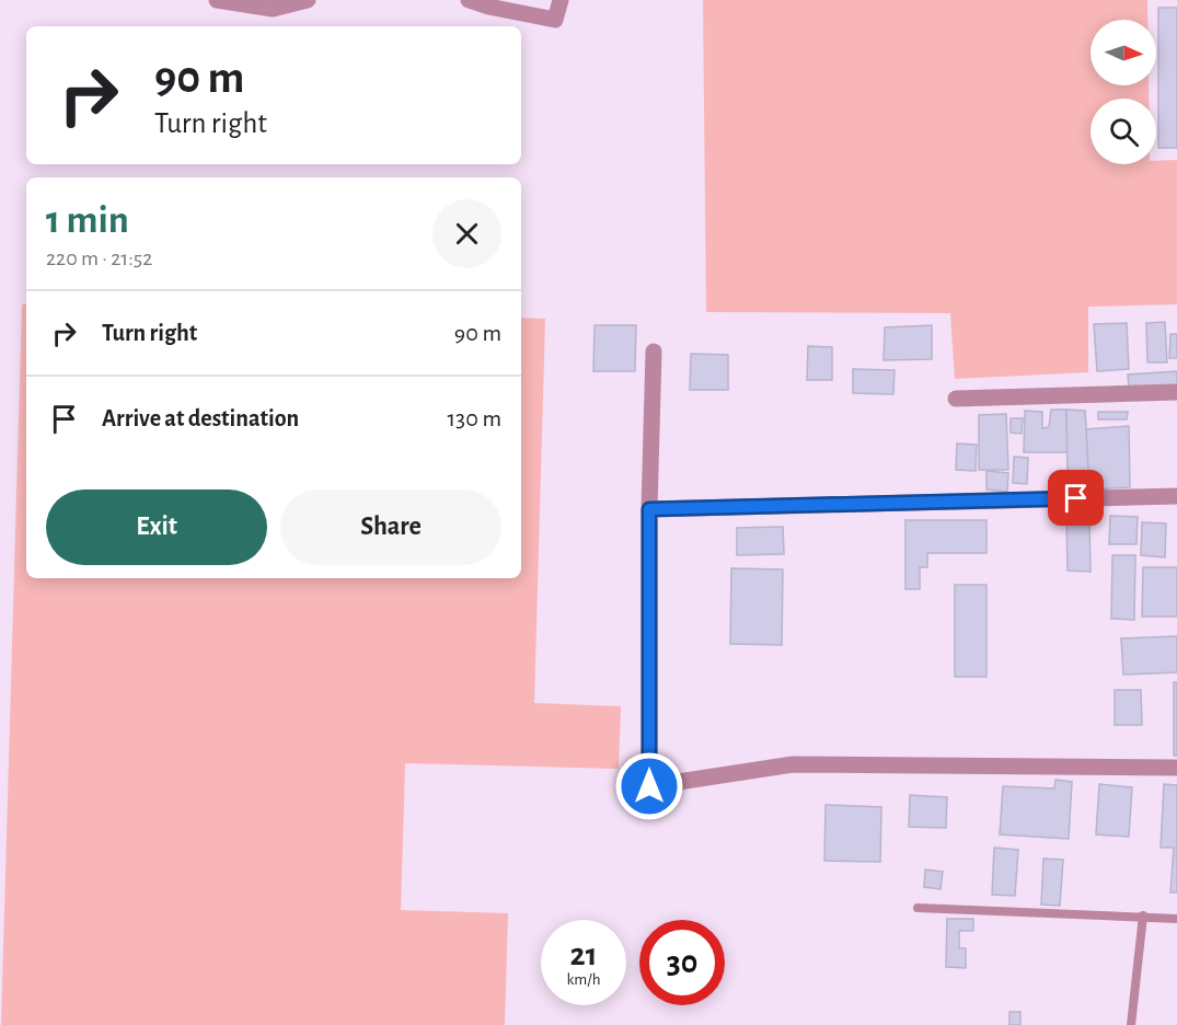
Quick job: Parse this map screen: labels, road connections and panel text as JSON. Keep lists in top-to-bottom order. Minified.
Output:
{"north":"right","page":{"turn":["90 m","Turn right"],"heading":["1 min","220 m · 21:52"],"list":[{"name":"Turn right","value":"90 m"},{"name":"Arrive at destination","value":"130 m"}],"buttons":["Exit","Share"],"speed":"21 km/h","limit":"30"}}
